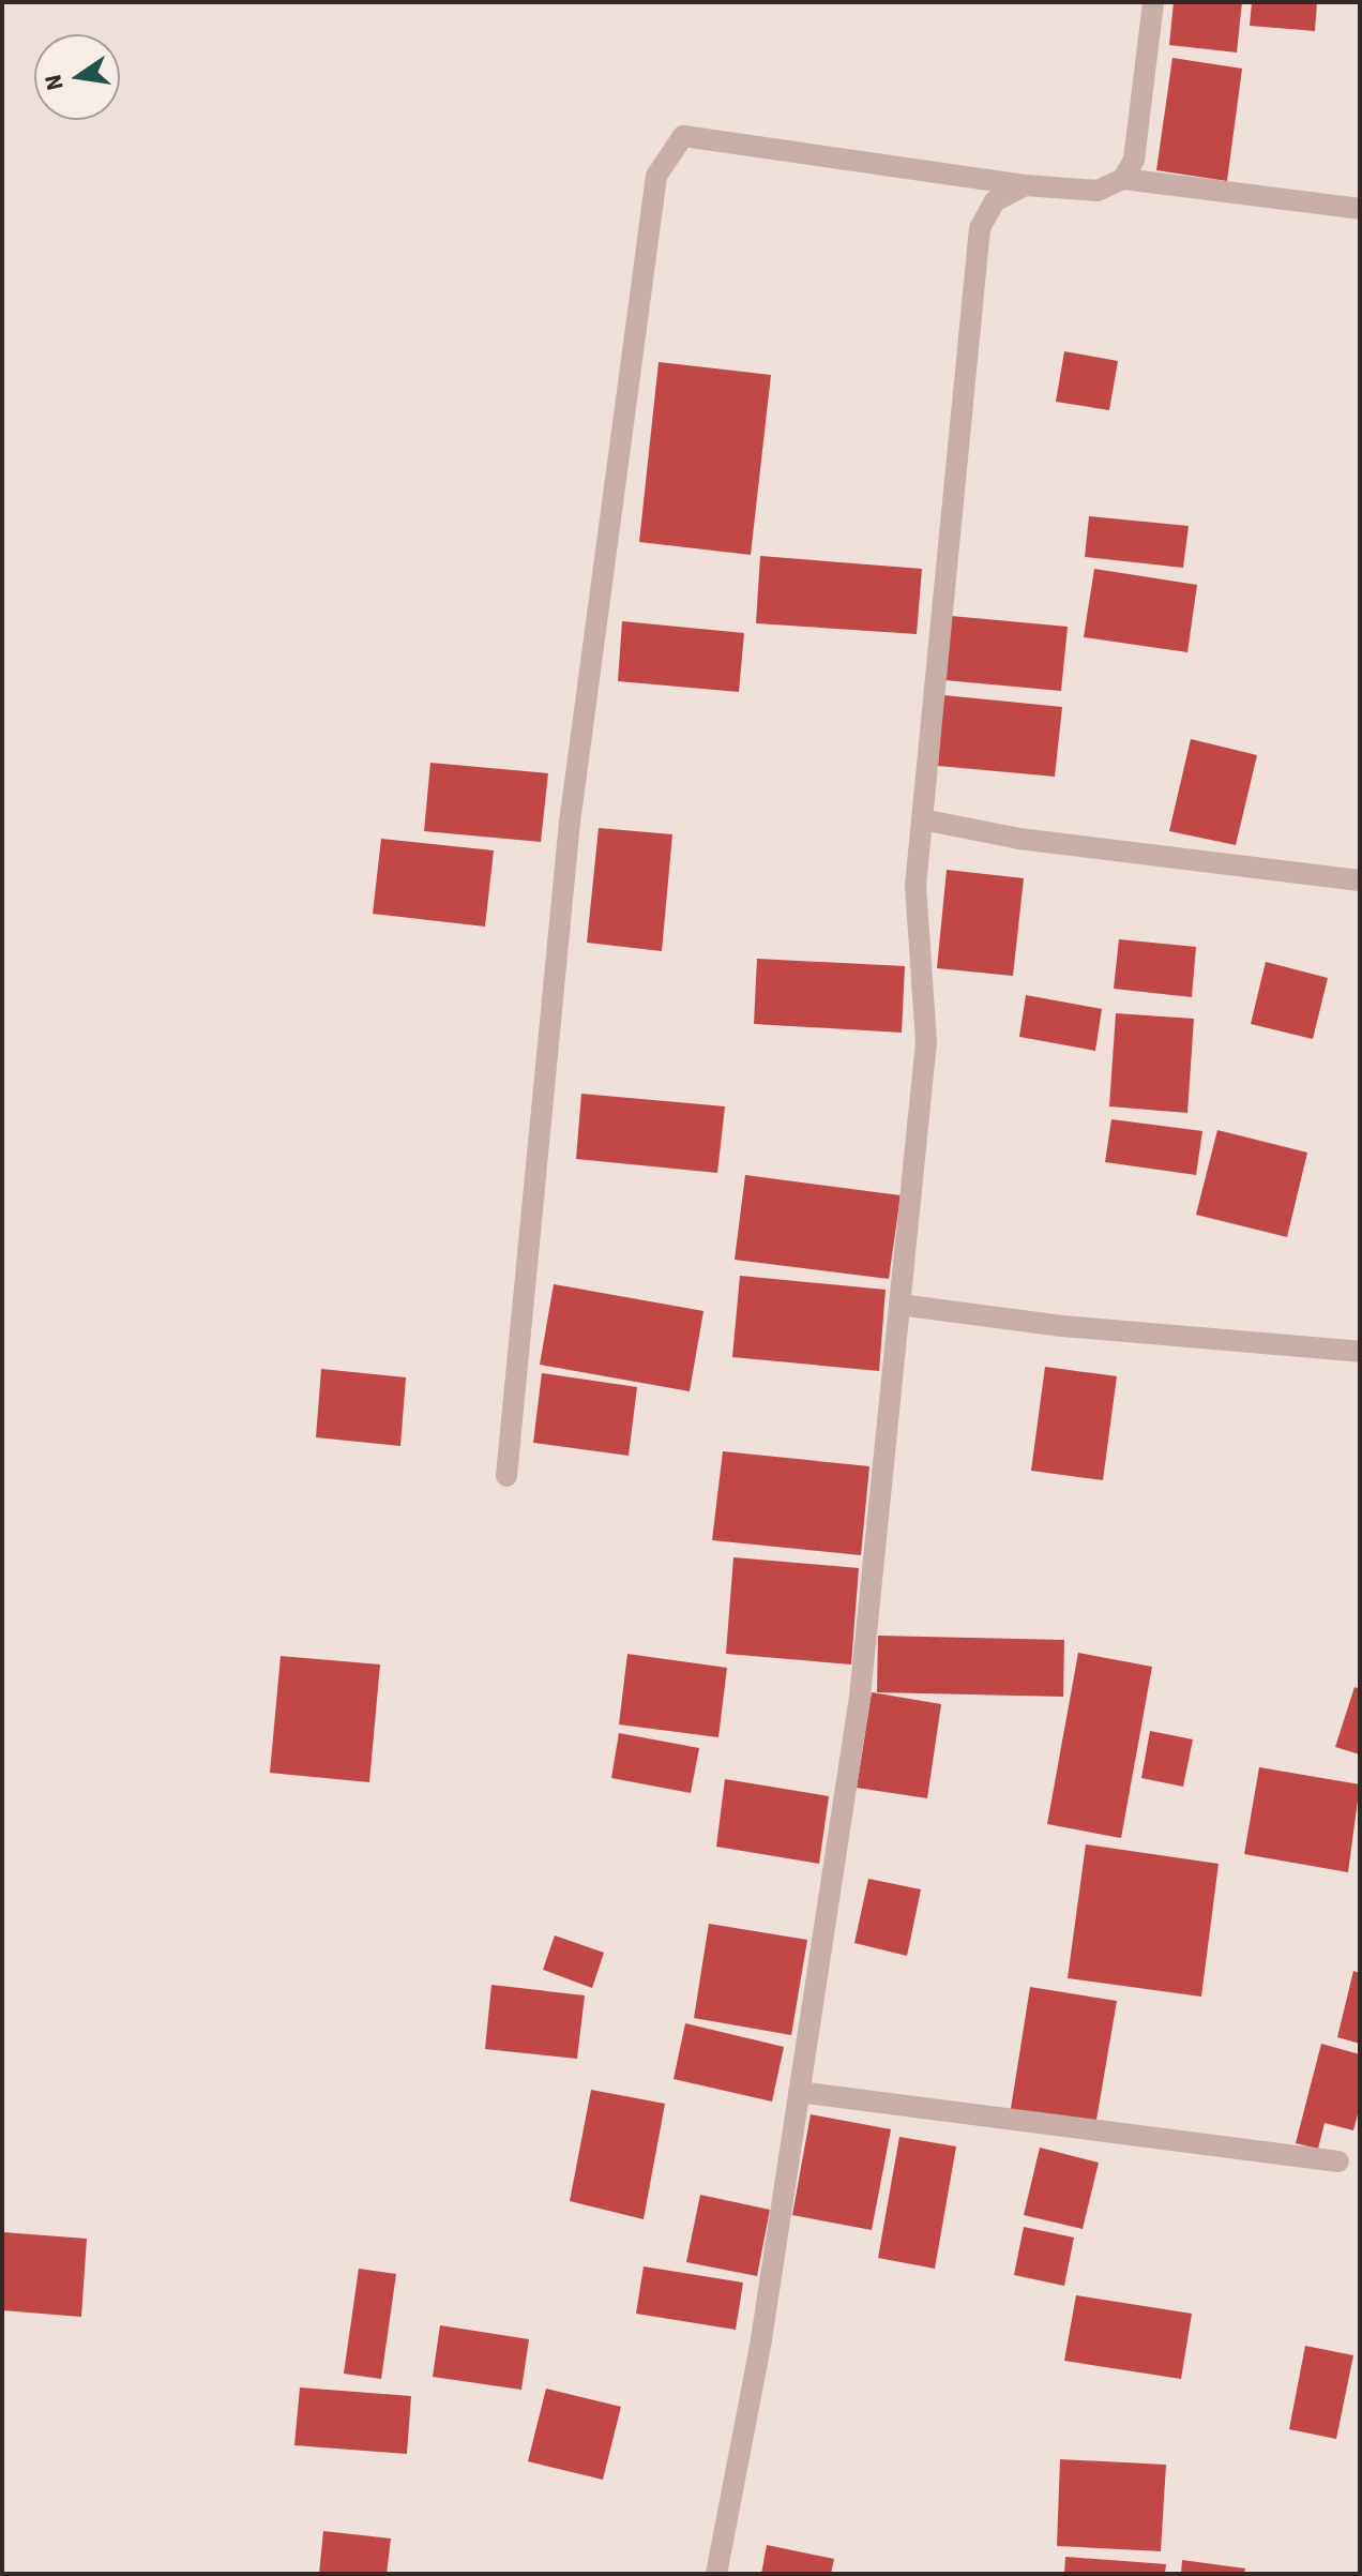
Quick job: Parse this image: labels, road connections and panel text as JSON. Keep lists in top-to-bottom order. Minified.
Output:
{"north":"left"}
